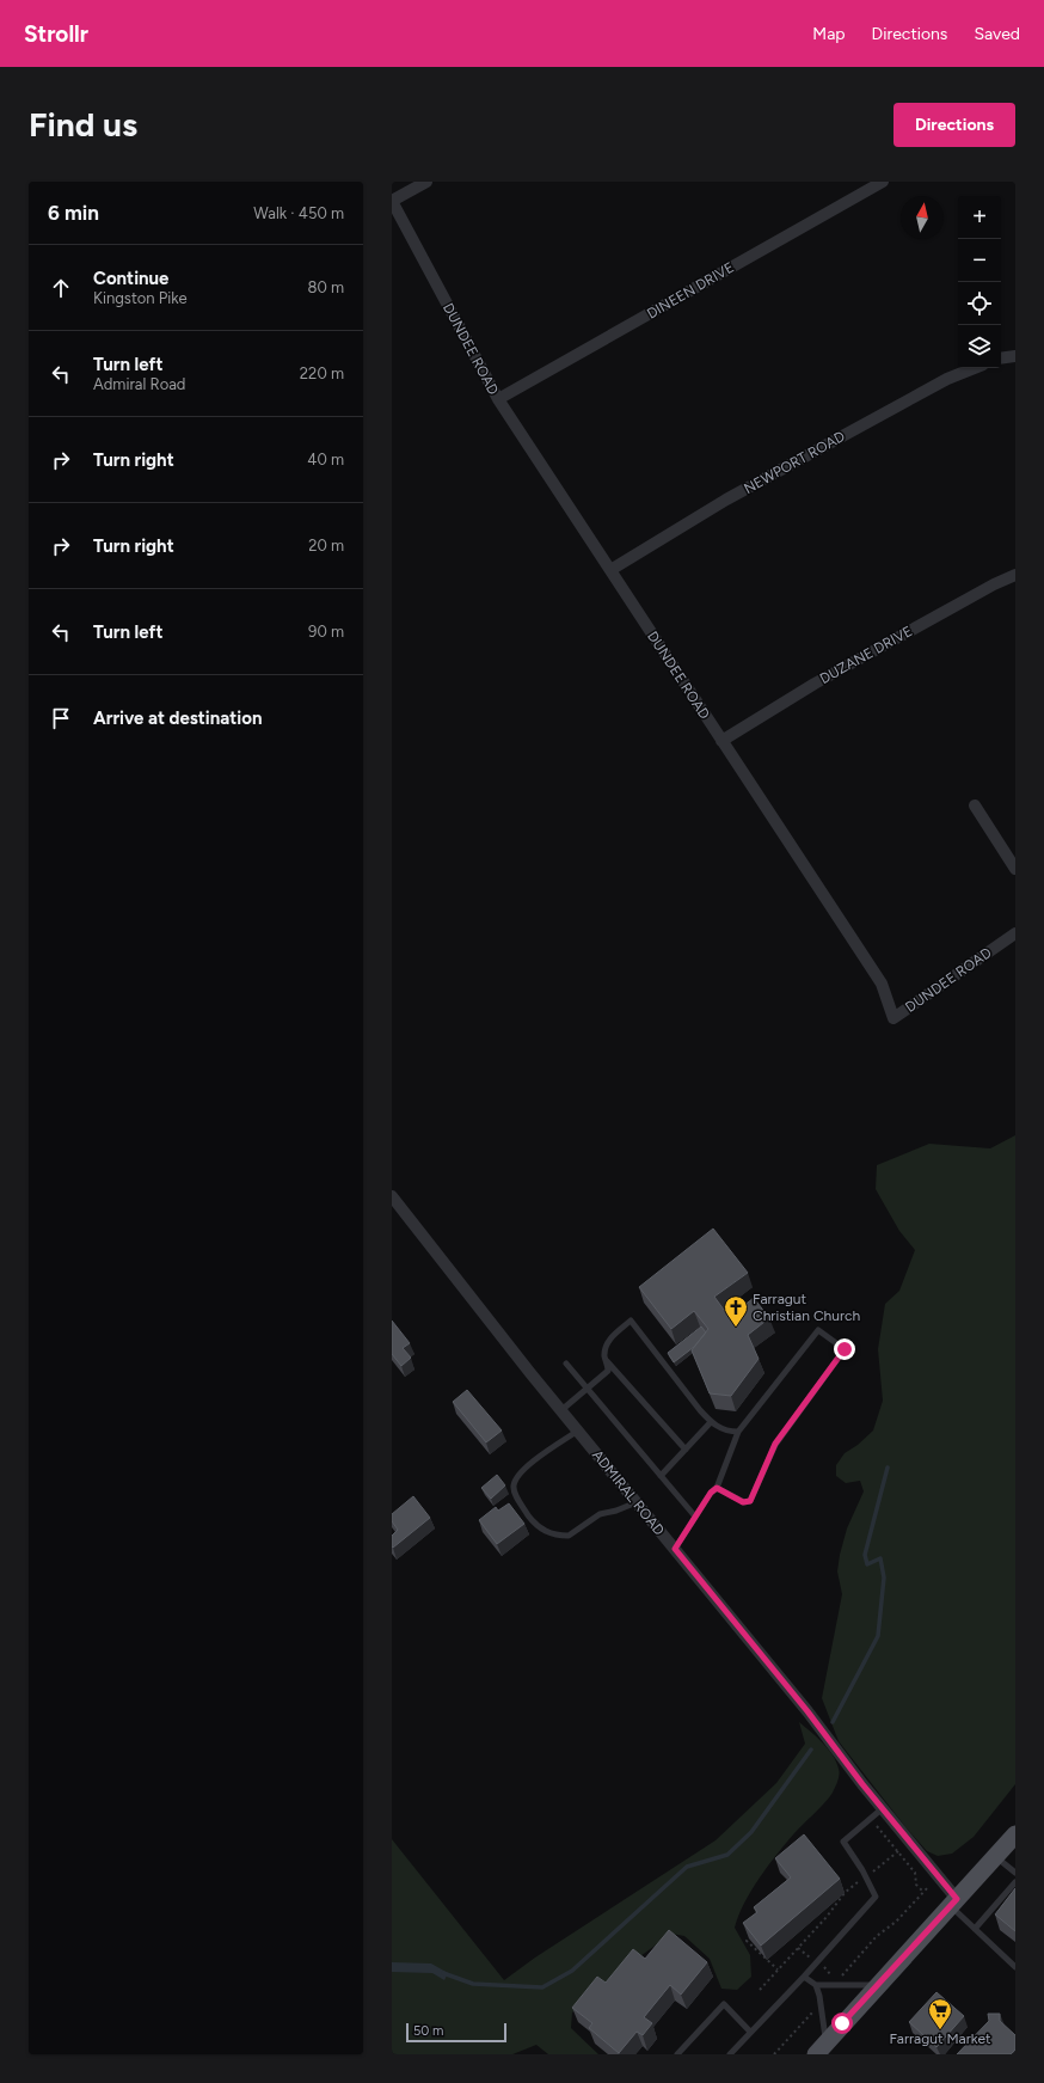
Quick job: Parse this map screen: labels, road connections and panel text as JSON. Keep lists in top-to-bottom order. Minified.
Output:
{"streets":{"street":["DINEEN DRIVE","DUNDEE ROAD","NEWPORT ROAD","DUZANE DRIVE","ADMIRAL ROAD"]},"crossings":[["DINEEN DRIVE","DUNDEE ROAD"],["DUNDEE ROAD","NEWPORT ROAD"],["DUNDEE ROAD","DUZANE DRIVE"]],"places":{"church":["Farragut Christian Church"],"supermarket":["Farragut Market"]},"scale_bar":"50 m","north":"top","page":{"header":"Strollr","nav":["Map","Directions","Saved"],"buttons":"Directions","title":"Find us","heading":["6 min","Walk · 450 m"],"map_buttons":["+","−"],"list":[["Continue","Kingston Pike","80 m"],["Turn left","Admiral Road","220 m"],["Turn right","40 m"],["Turn right","20 m"],["Turn left","90 m"],"Arrive at destination"],"scale":"50 m"}}
